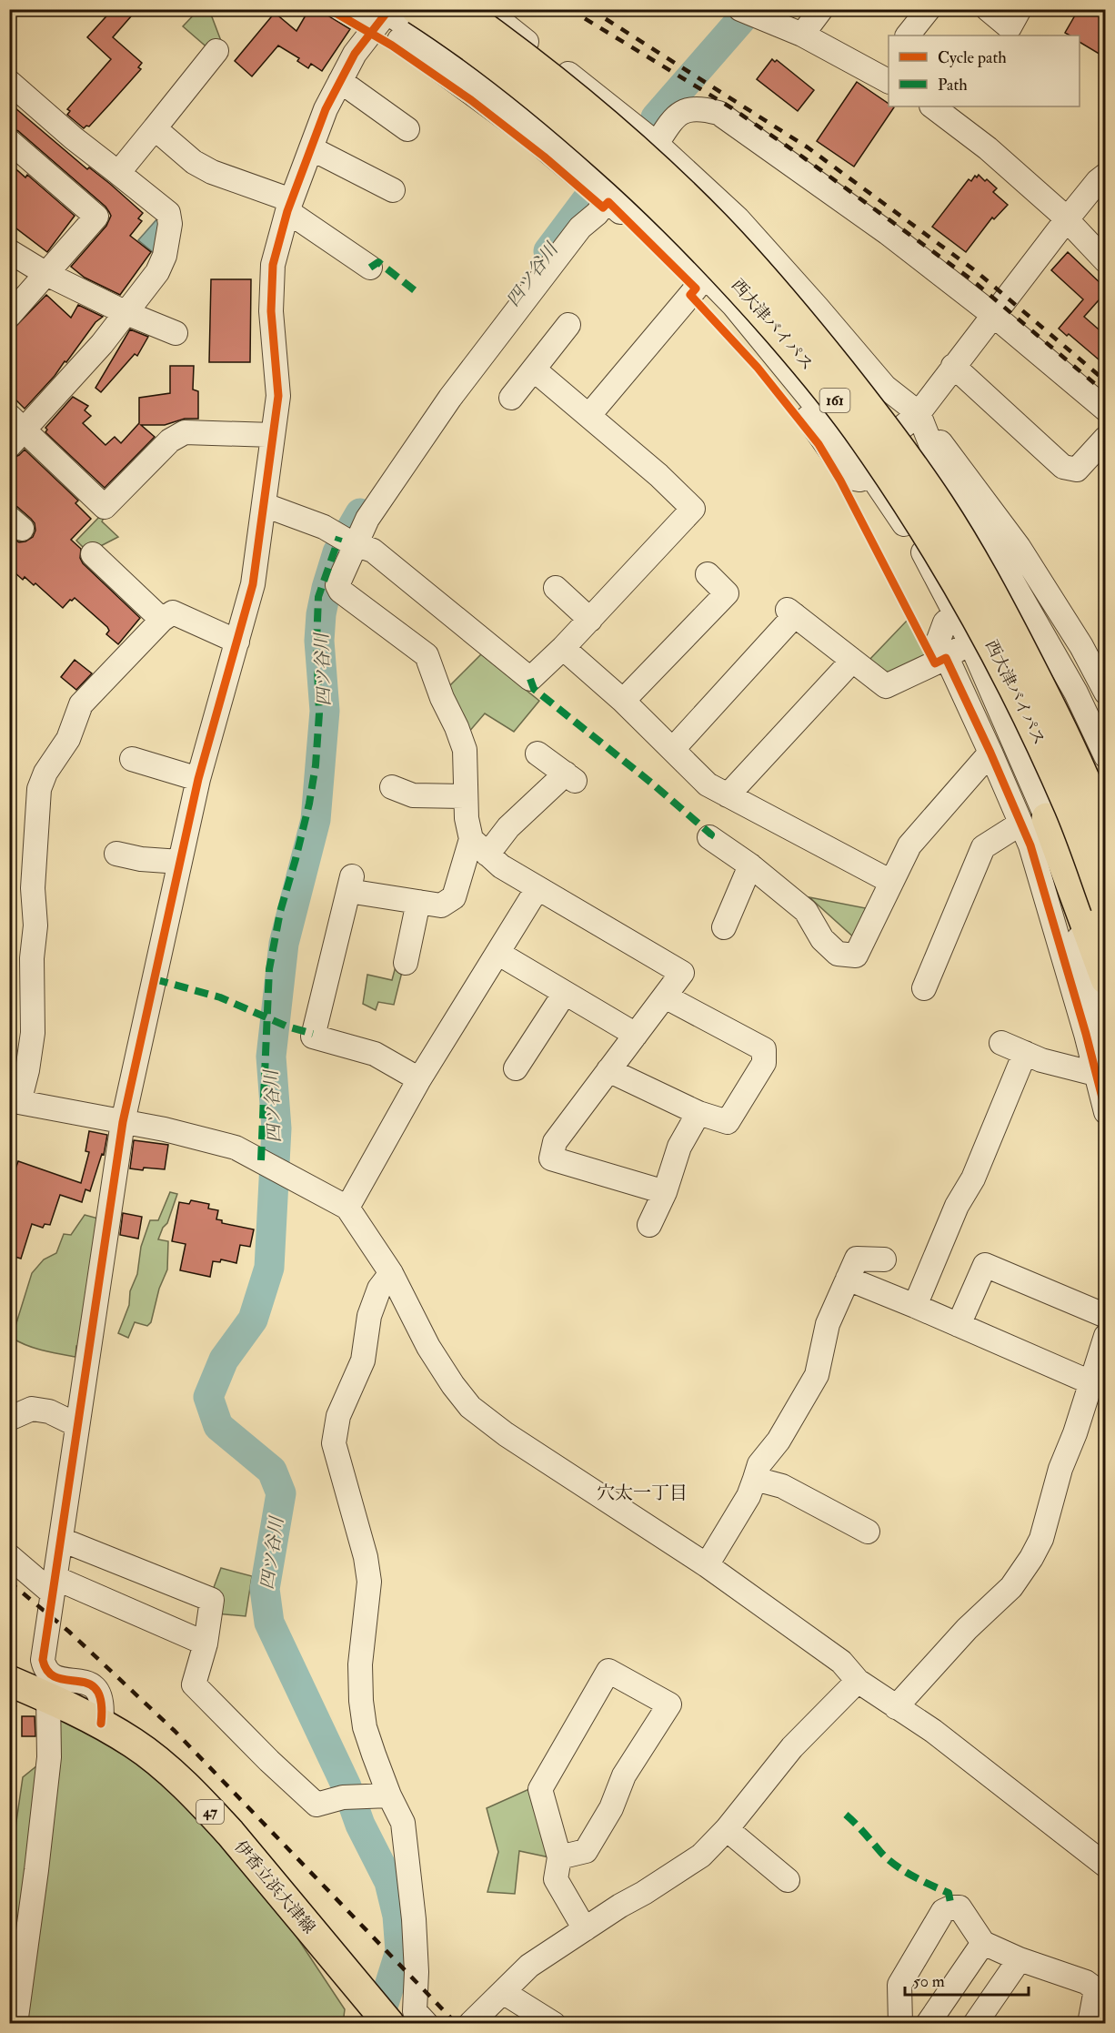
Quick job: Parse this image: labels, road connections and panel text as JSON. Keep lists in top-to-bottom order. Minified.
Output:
{"streets":{"main road":["西大津バイパス","161","47","伊香立浜大津線"]},"districts":["穴太一丁目"],"water":["四ツ谷川"],"legend":["Cycle path","Path"],"scale_bar":"50 m"}
